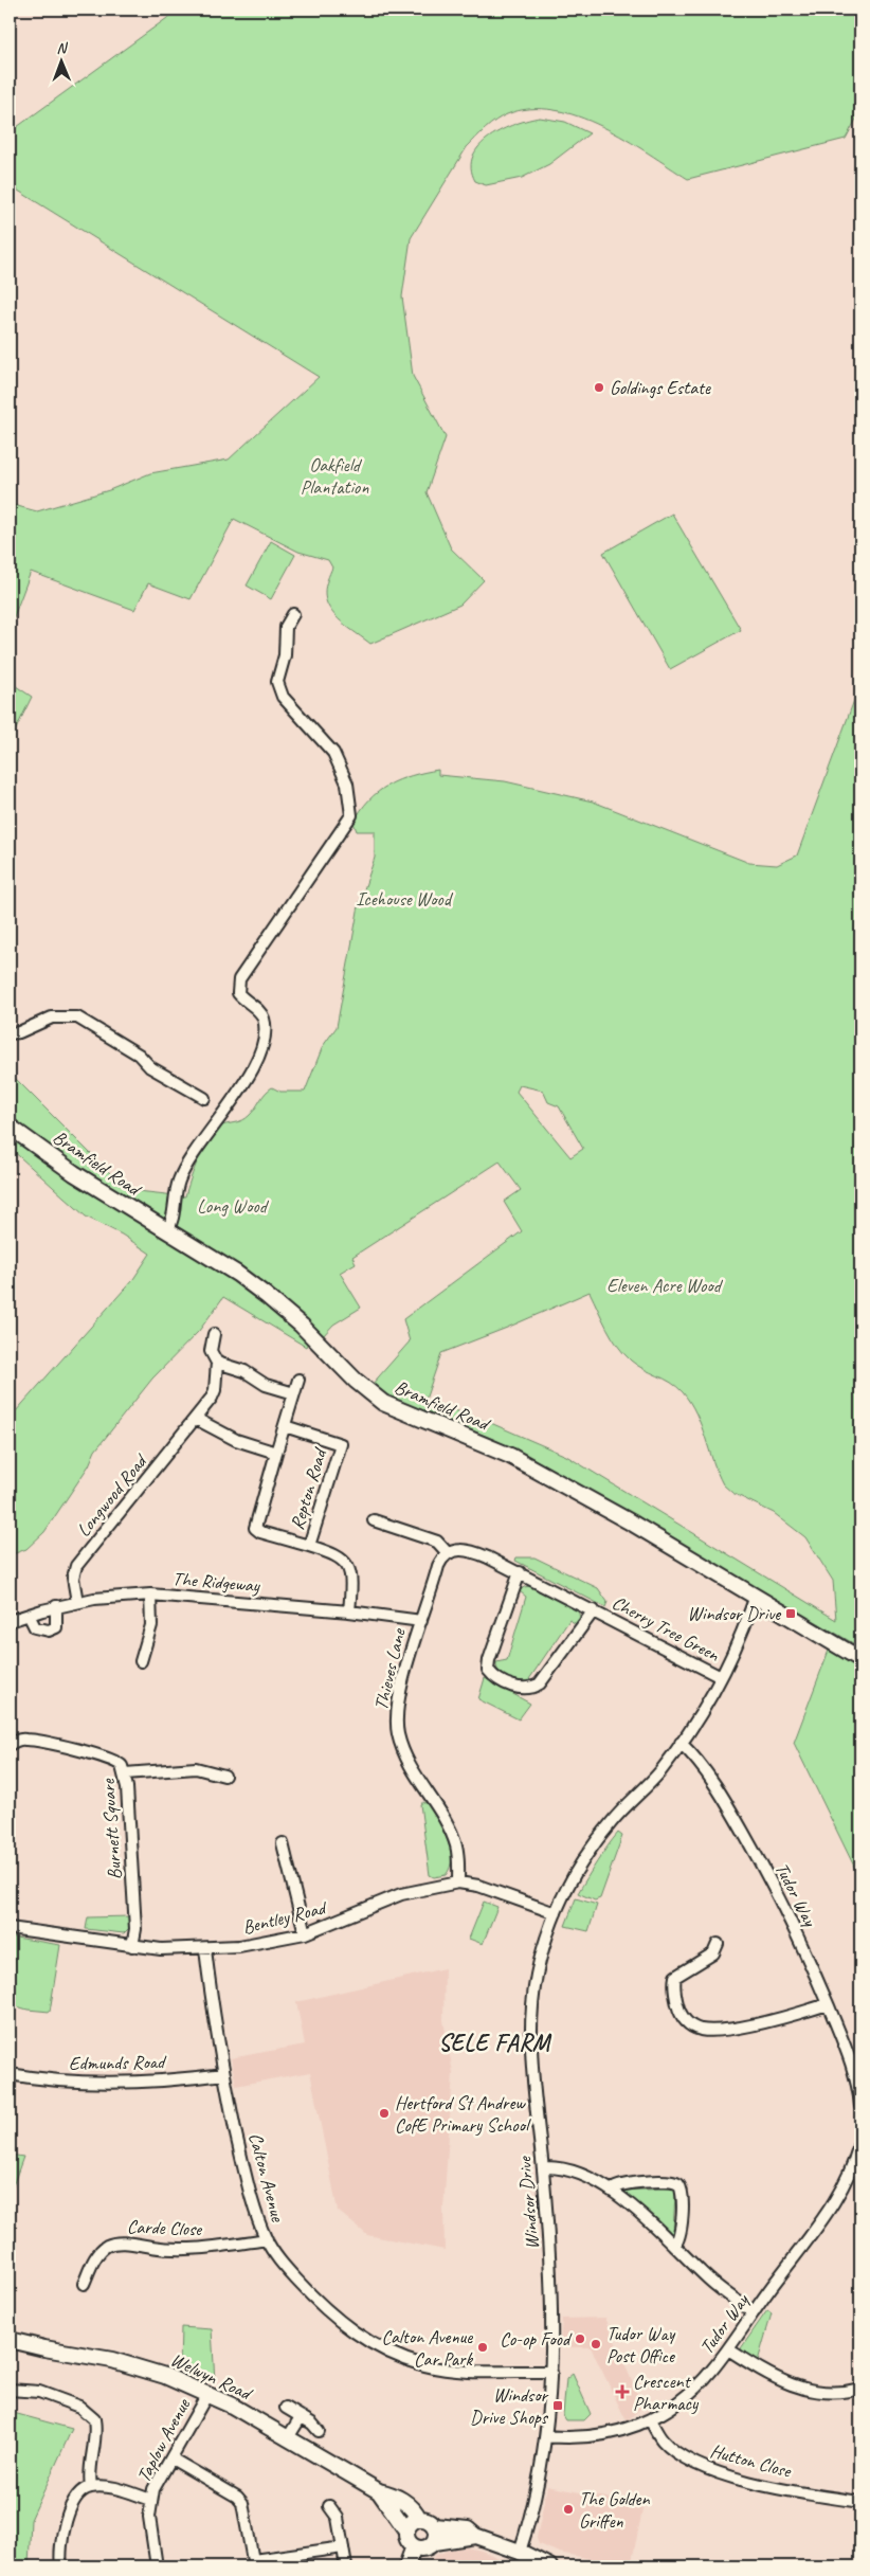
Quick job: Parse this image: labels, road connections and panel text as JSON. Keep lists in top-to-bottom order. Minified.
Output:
{"streets":{"street":["Bramfield Road","Repton Road","Longwood Road","The Ridgeway","Cherry Tree Green","Thieves Lane","Burnett Square","Tudor Way","Bentley Road","Edmunds Road","Calton Avenue","Windsor Drive","Carde Close","Welwyn Road","Taplow Avenue","Hutton Close"]},"crossings":[["Bramfield Road","Windsor Drive"],["Repton Road","The Ridgeway"],["Longwood Road","The Ridgeway"],["The Ridgeway","Thieves Lane"],["Cherry Tree Green","Thieves Lane"],["Cherry Tree Green","Windsor Drive"],["Thieves Lane","Bentley Road"],["Burnett Square","Bentley Road"],["Tudor Way","Windsor Drive"],["Tudor Way","Hutton Close"],["Bentley Road","Calton Avenue"],["Bentley Road","Windsor Drive"],["Edmunds Road","Calton Avenue"],["Calton Avenue","Windsor Drive"],["Calton Avenue","Carde Close"],["Welwyn Road","Taplow Avenue"]],"districts":["SELE FARM"],"parks":["Oakfield Plantation","Icehouse Wood","Long Wood","Eleven Acre Wood"],"places":{"other":["Goldings Estate","Hertford St Andrew CofE Primary School","Co-op Food","Tudor Way Post Office","Calton Avenue Car Park","The Golden Griffen"],"transit":["Windsor Drive","Windsor Drive Shops"],"health":["Crescent Pharmacy"]},"north":"top"}
